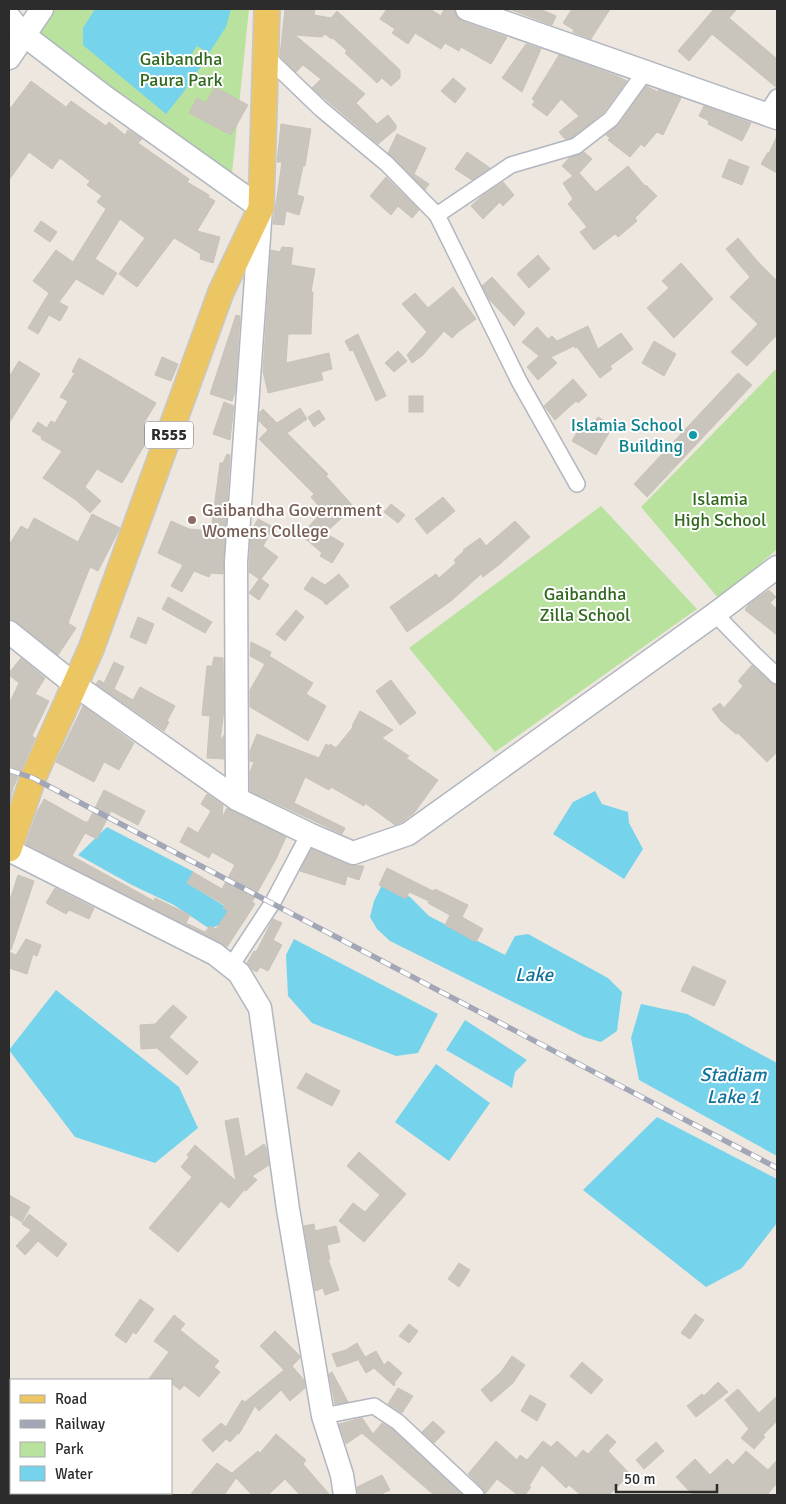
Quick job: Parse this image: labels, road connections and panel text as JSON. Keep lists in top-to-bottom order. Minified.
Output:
{"streets":{"main road":["R555"]},"water":["Lake","Stadiam Lake 1"],"parks":["Gaibandha Paura Park","Islamia High School","Gaibandha Zilla School"],"places":["Islamia School Building","Gaibandha Government Womens College"],"legend":["Road","Railway","Park","Water"],"scale_bar":"50 m"}
